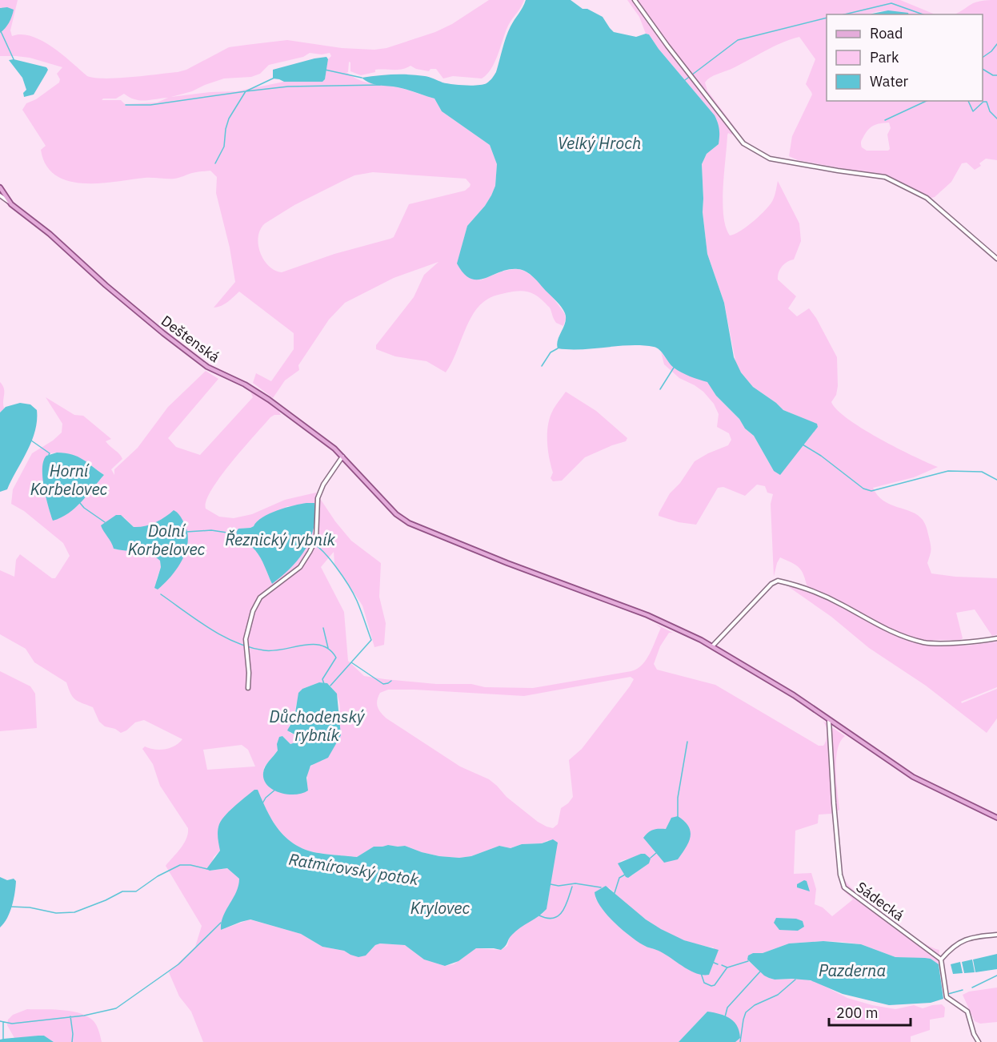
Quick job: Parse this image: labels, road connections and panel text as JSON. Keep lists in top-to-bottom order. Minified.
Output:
{"streets":{"main road":["Deštenská"],"street":["Sádecká"]},"crossings":[["Deštenská","Sádecká"]],"water":["Velký Hroch","Horní Korbelovec","Dolní Korbelovec","Řeznický rybník","Důchodenský rybník","Ratmírovský potok","Krylovec","Pazderna"],"legend":["Road","Park","Water"],"scale_bar":"200 m"}
